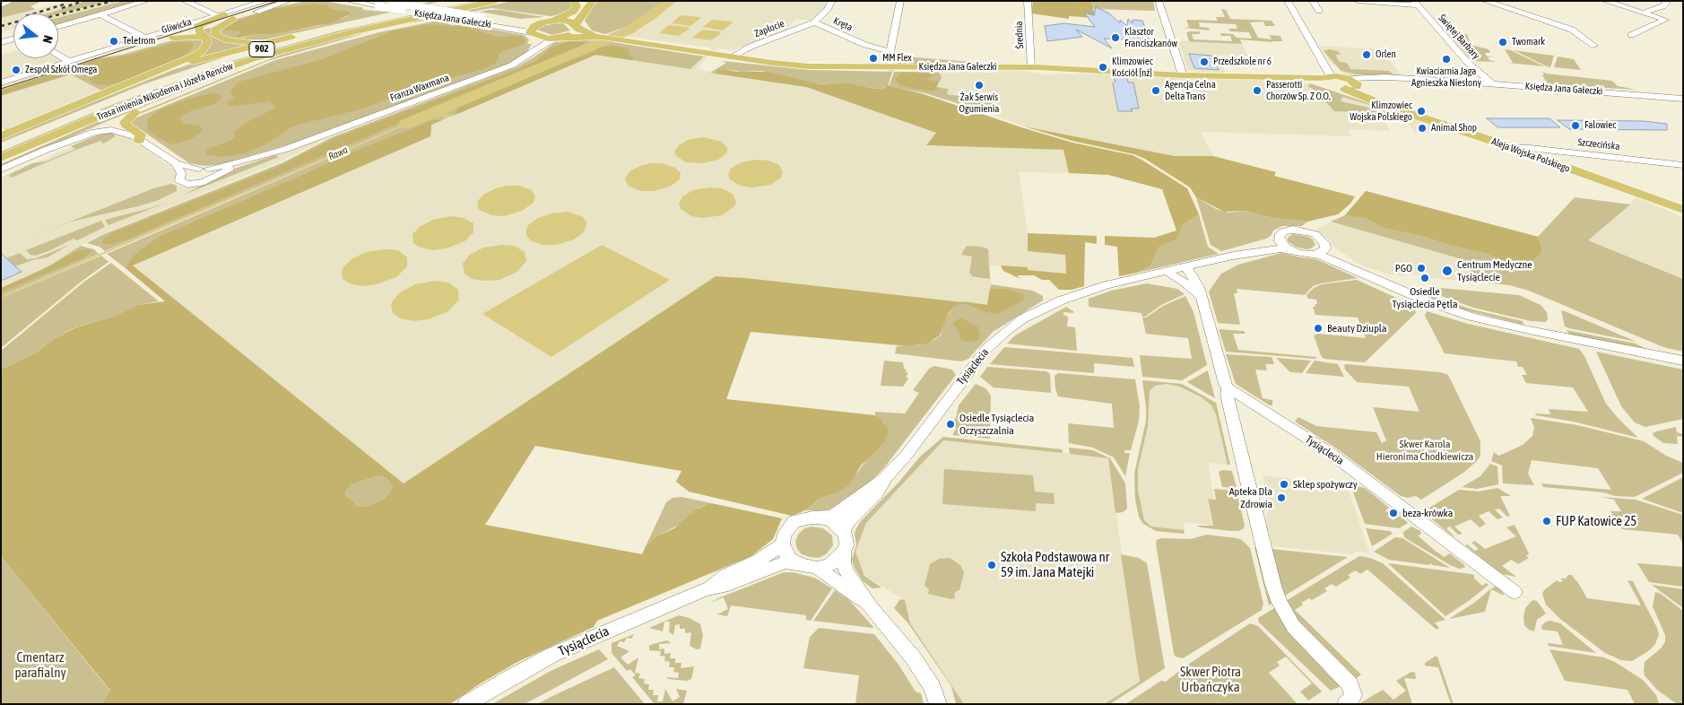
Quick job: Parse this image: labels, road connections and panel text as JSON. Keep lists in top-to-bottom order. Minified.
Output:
{"streets":{"main road":["Księdza Jana Gałeczki","902","Trasa imienia Nikodema i Józefa Renców","Aleja Wojska Polskiego"],"street":["Kręta","Gliwicka","Zapłocie","Średnia","Świętej Barbary","Franza Waxmana","Szczecińska","Tysiąclecia"]},"crossings":[["Księdza Jana Gałeczki","Zapłocie"],["Księdza Jana Gałeczki","Średnia"],["Księdza Jana Gałeczki","Świętej Barbary"],["Księdza Jana Gałeczki","Franza Waxmana"],["Księdza Jana Gałeczki","Aleja Wojska Polskiego"],["Kręta","Zapłocie"],["902","Trasa imienia Nikodema i Józefa Renców"],["Szczecińska","Aleja Wojska Polskiego"]],"water":["Rawa"],"parks":["Skwer Karola Hieronima Chodkiewicza","Cmentarz parafialny","Skwer Piotra Urbańczyka"],"places":["Klasztor Franciszkanów","Teletrom","Twomark","Orlen","MM Flex","Kwiaciarnia Jaga Agnieszka Niesłony","Przedszkole nr 6","Klimzowiec Kościół [nż]","Zespół Szkół Omega","Żak Serwis Ogumienia","Agencja Celna Delta Trans","Passerotti Chorzów Sp. Z O.O.","Klimzowiec Wojska Polskiego","Falowiec","Animal Shop","PGO","Centrum Medyczne Tysiąclecie","Osiedle Tysiąclecia Pętla","Beauty Dziupla","Osiedle Tysiąclecia Oczyszczalnia","Sklep spożywczy","Apteka Dla Zdrowia","beza-krówka","FUP Katowice 25","Szkoła Podstawowa nr 59 im. Jana Matejki"],"north":"right"}
